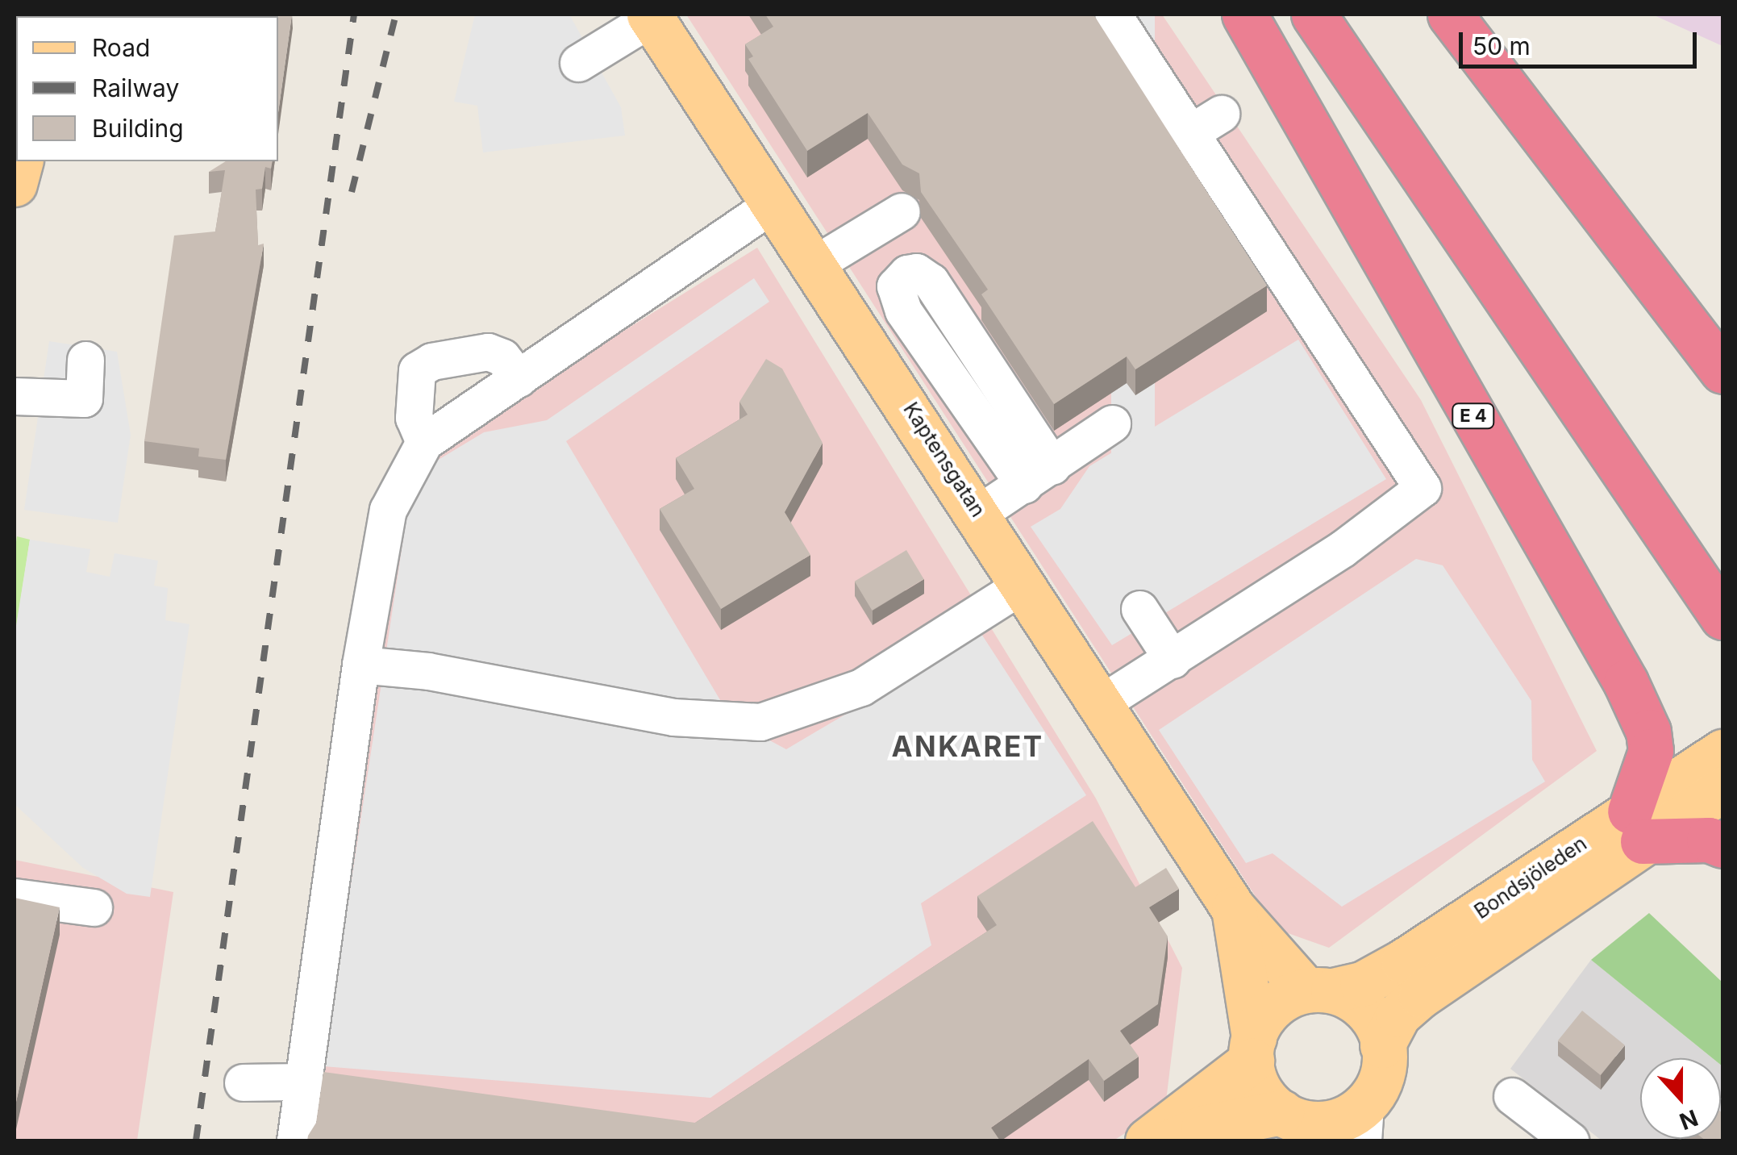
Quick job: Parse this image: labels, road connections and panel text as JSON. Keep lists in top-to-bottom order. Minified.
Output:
{"streets":{"highway":["E 4"],"main road":["Kaptensgatan","Bondsjöleden"]},"crossings":[["E 4","Bondsjöleden"],["Kaptensgatan","Bondsjöleden"]],"districts":["ANKARET"],"legend":["Road","Railway","Building"],"scale_bar":"50 m","north":"bottom"}
